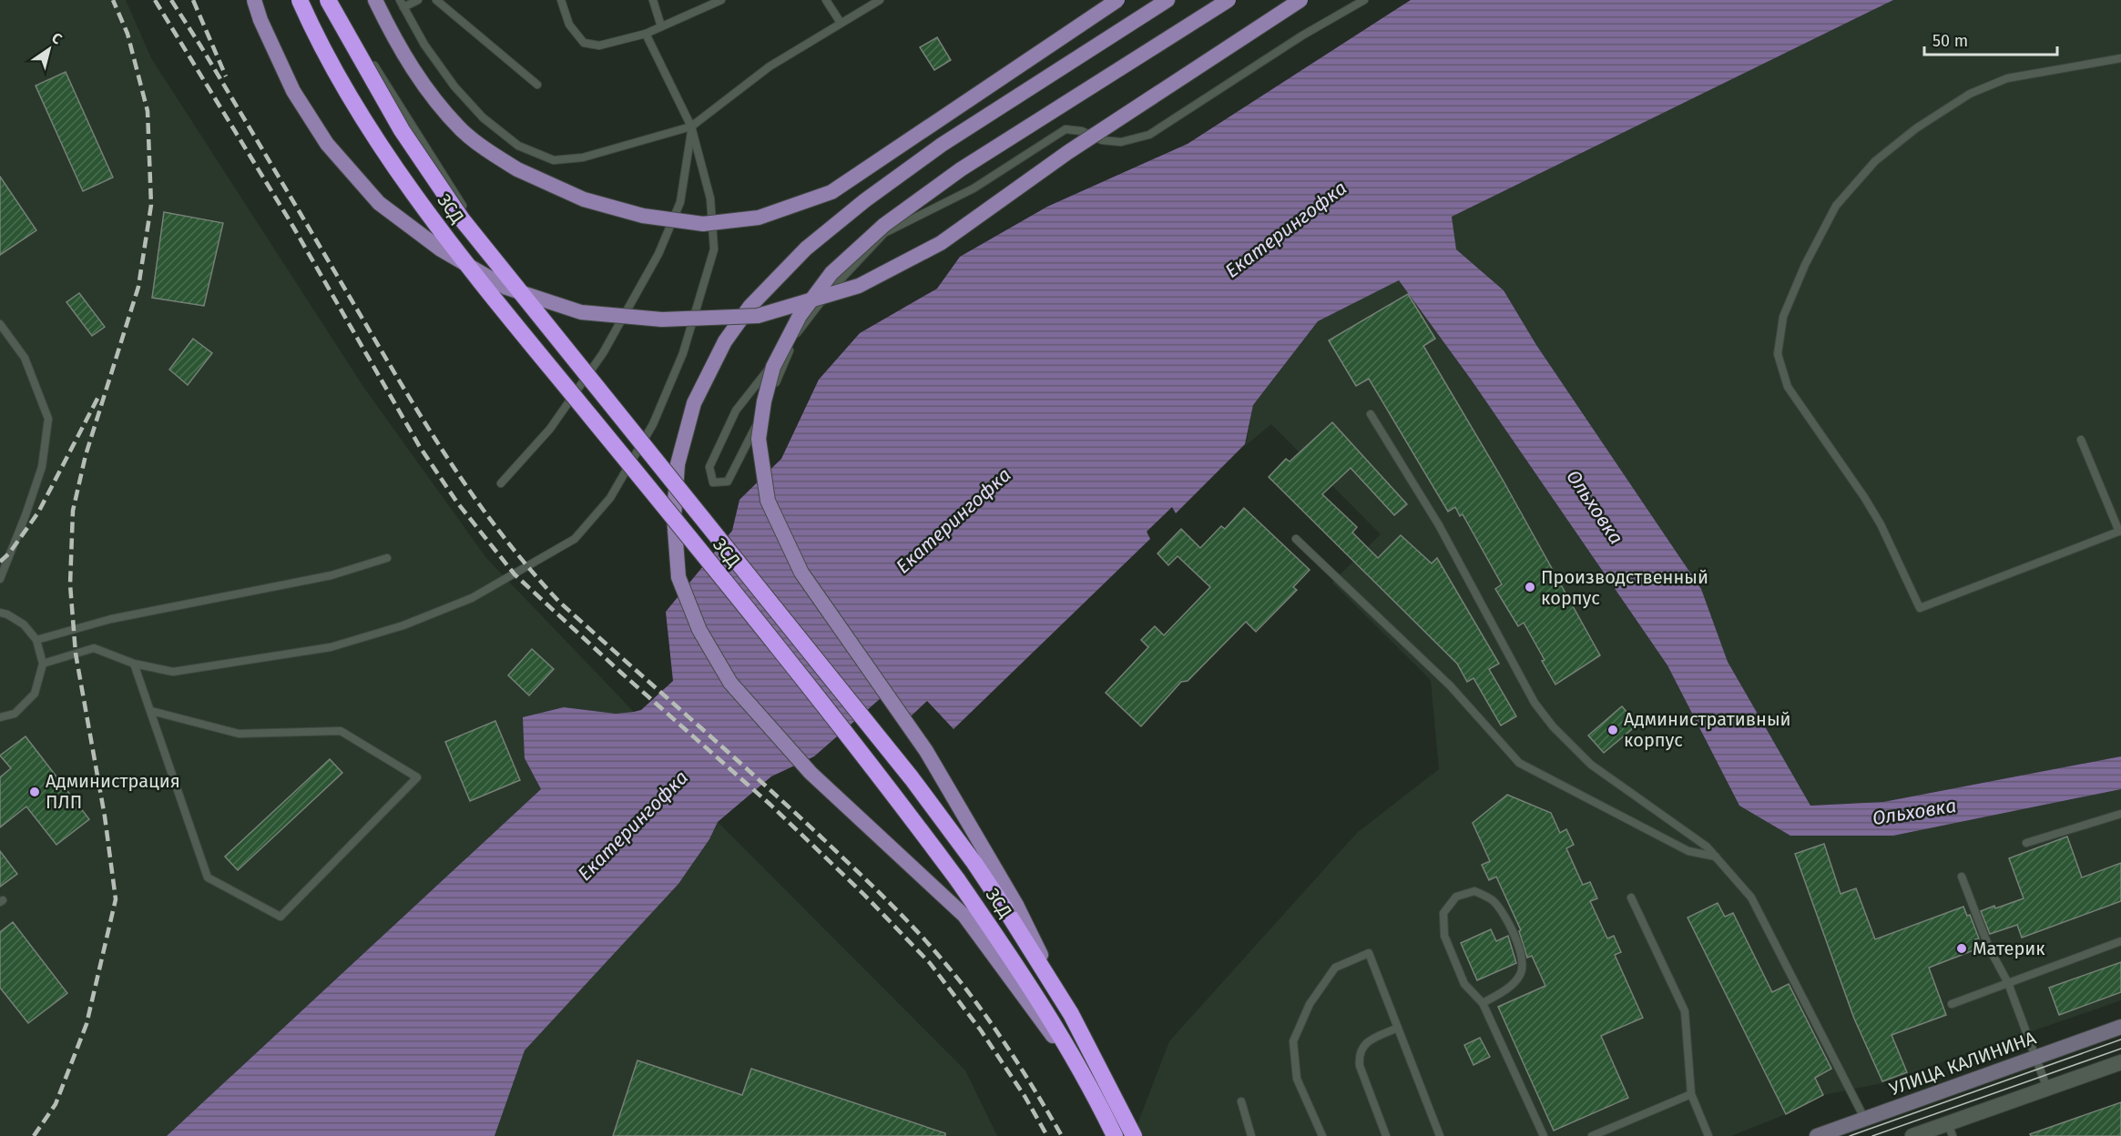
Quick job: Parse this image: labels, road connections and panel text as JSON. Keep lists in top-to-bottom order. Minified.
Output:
{"streets":{"highway":["ЗСД"],"main road":["УЛИЦА КАЛИНИНА"]},"water":["Екатерингофка","Ольховка"],"places":["Производственный корпус","Административный корпус","Администрация ПЛП","Материк"],"scale_bar":"50 m","north":"top right"}
